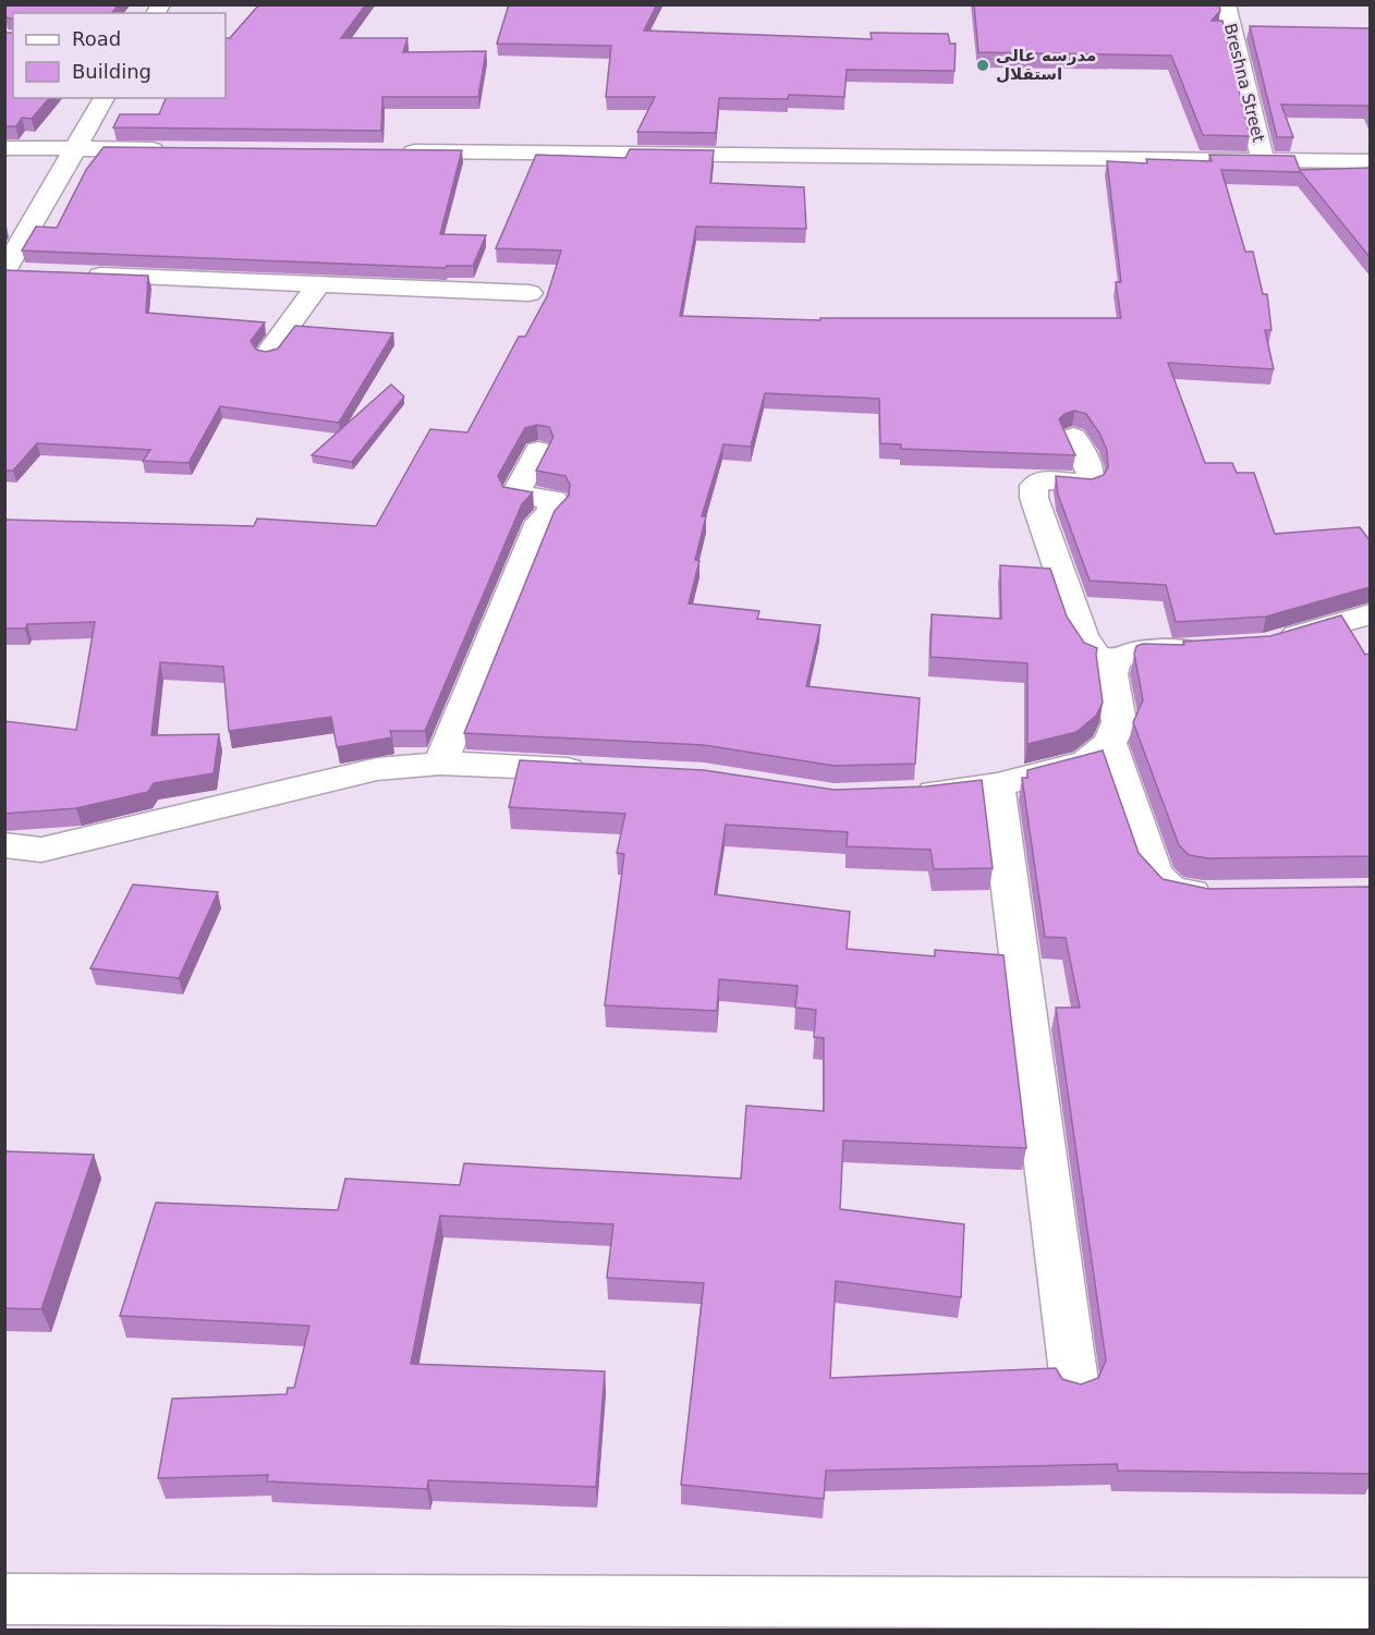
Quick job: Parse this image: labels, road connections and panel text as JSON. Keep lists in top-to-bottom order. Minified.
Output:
{"streets":{"main road":["Breshna Street"]},"places":["مدرسه عالی استقلال"],"legend":["Road","Building"]}
